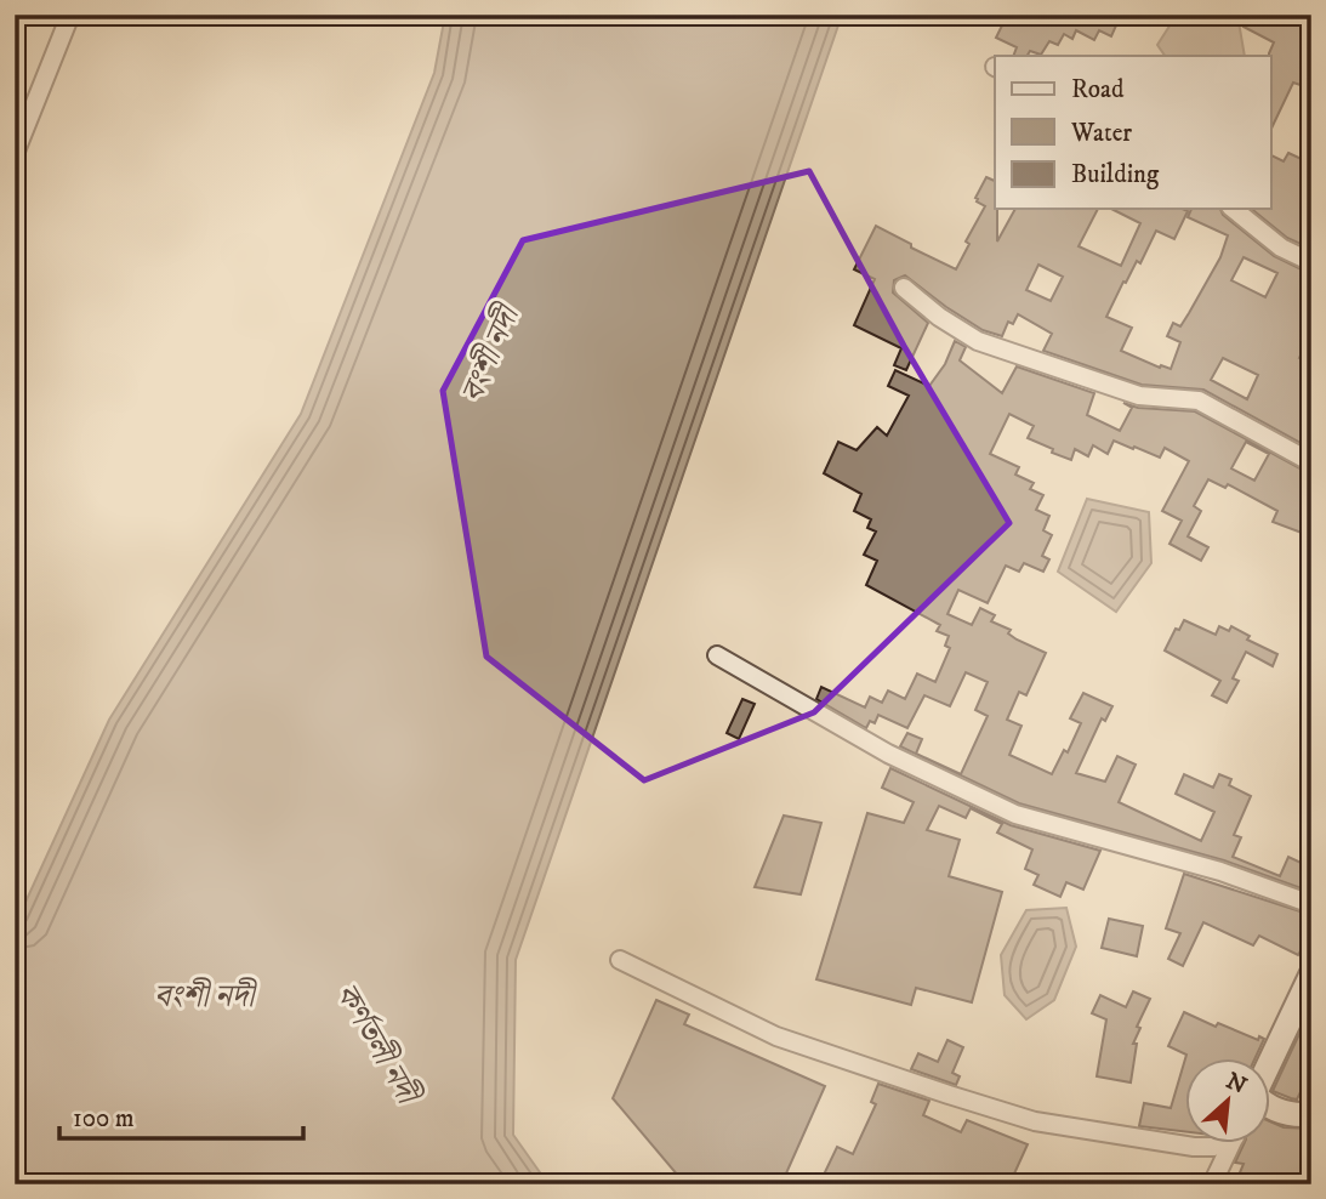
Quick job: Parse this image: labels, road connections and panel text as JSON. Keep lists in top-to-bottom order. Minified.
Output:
{"water":["বংশী নদী","কর্ণতলী নদী"],"legend":["Road","Water","Building"],"scale_bar":"100 m","north":"top right"}
